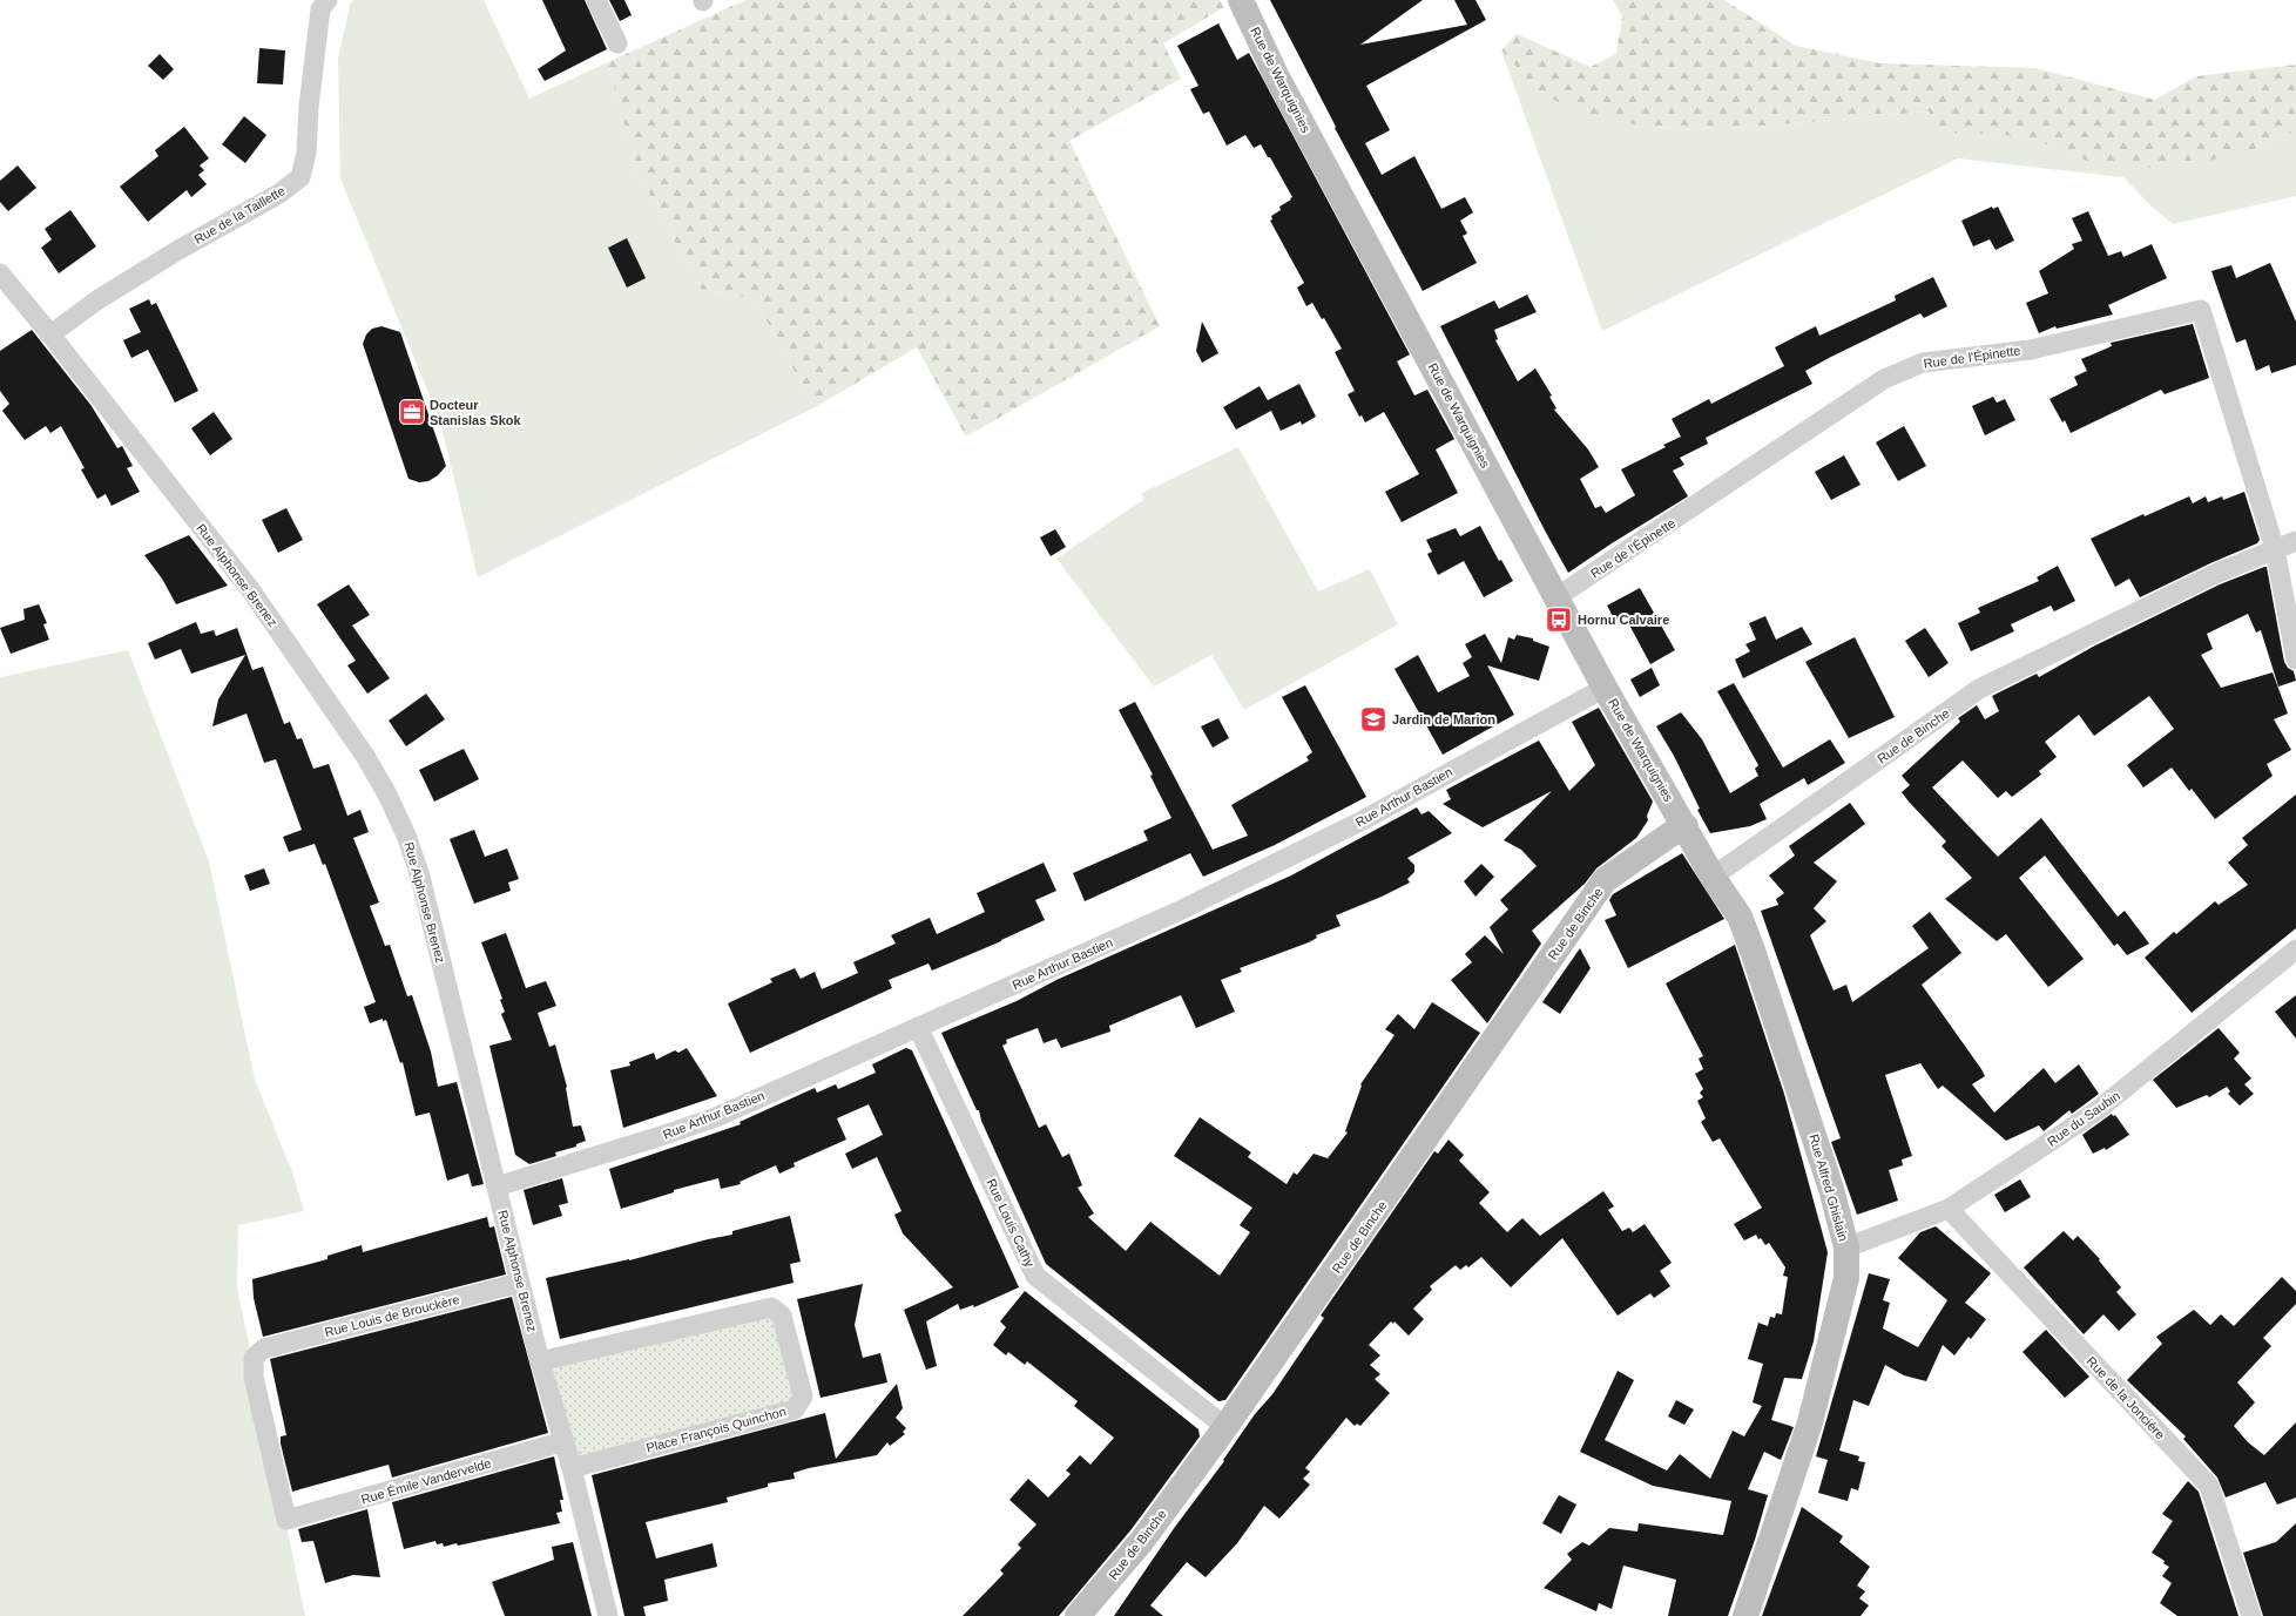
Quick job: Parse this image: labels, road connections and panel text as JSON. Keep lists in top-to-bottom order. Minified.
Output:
{"streets":{"street":["Rue de Warquignies","Rue de la Taillette","Rue de l'Épinette","Rue Alphonse Brenez","Rue de Binche","Rue Arthur Bastien","Rue du Saubin","Rue Alfred Ghislain","Rue Louis Cathy","Rue Louis de Brouckère","Rue de la Joncière","Place François Quinchon","Rue Émile Vandervelde"]},"crossings":[["Rue de Warquignies","Rue de l'Épinette"],["Rue de Warquignies","Rue de Binche"],["Rue de Warquignies","Rue Arthur Bastien"],["Rue de la Taillette","Rue Alphonse Brenez"],["Rue de l'Épinette","Rue de Binche"],["Rue Alphonse Brenez","Rue Arthur Bastien"],["Rue Alphonse Brenez","Rue Louis de Brouckère"],["Rue Alphonse Brenez","Place François Quinchon"],["Rue Alphonse Brenez","Rue Émile Vandervelde"],["Rue de Binche","Rue Alfred Ghislain"],["Rue de Binche","Rue Louis Cathy"],["Rue Arthur Bastien","Rue Louis Cathy"],["Rue du Saubin","Rue Alfred Ghislain"],["Rue du Saubin","Rue de la Joncière"],["Rue Louis de Brouckère","Rue Émile Vandervelde"]],"places":{"office":["Docteur Stanislas Skok"],"bus stop":["Hornu Calvaire"],"school or university":["Jardin de Marion"]}}
